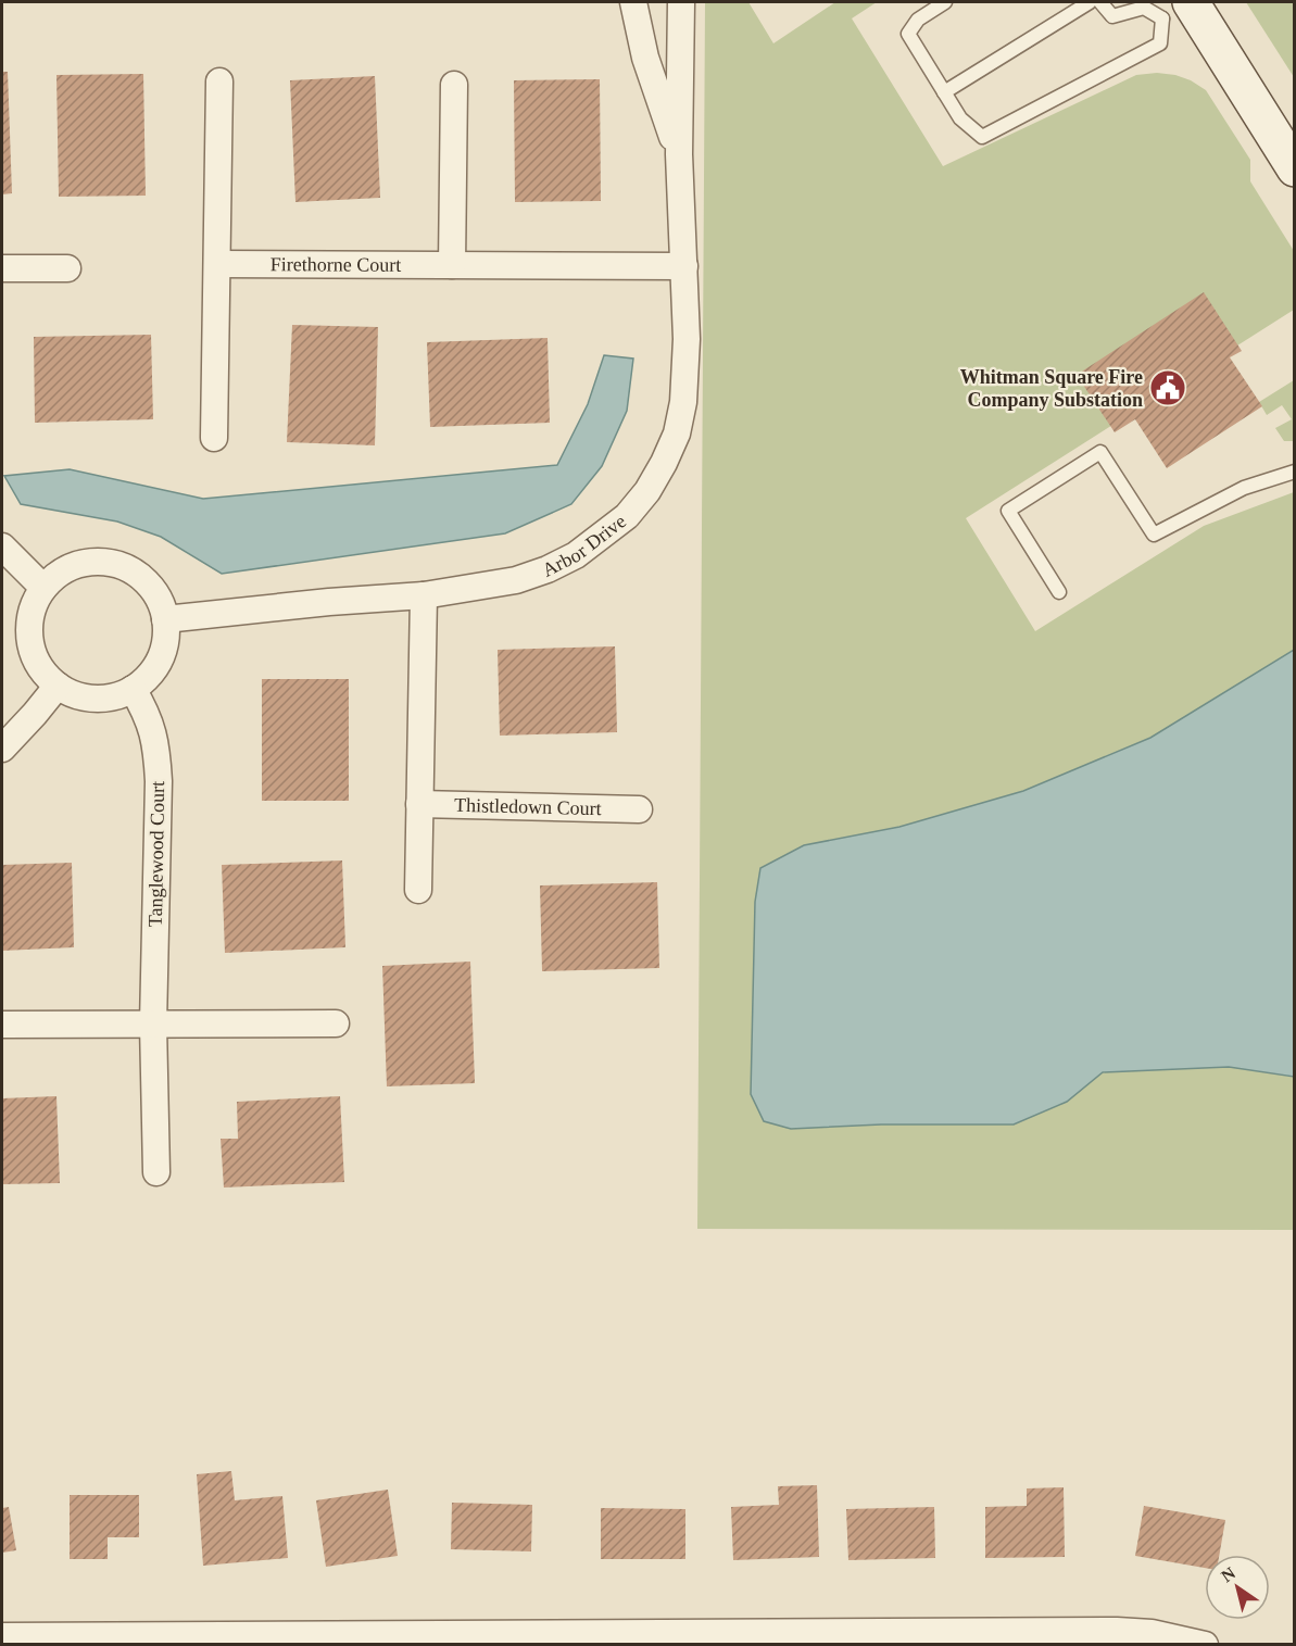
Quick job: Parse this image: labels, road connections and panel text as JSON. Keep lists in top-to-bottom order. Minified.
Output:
{"streets":{"street":["Firethorne Court","Arbor Drive","Thistledown Court","Tanglewood Court"]},"crossings":[["Firethorne Court","Arbor Drive"],["Arbor Drive","Tanglewood Court"]],"places":{"public building":["Whitman Square Fire Company Substation"]},"north":"top left"}
